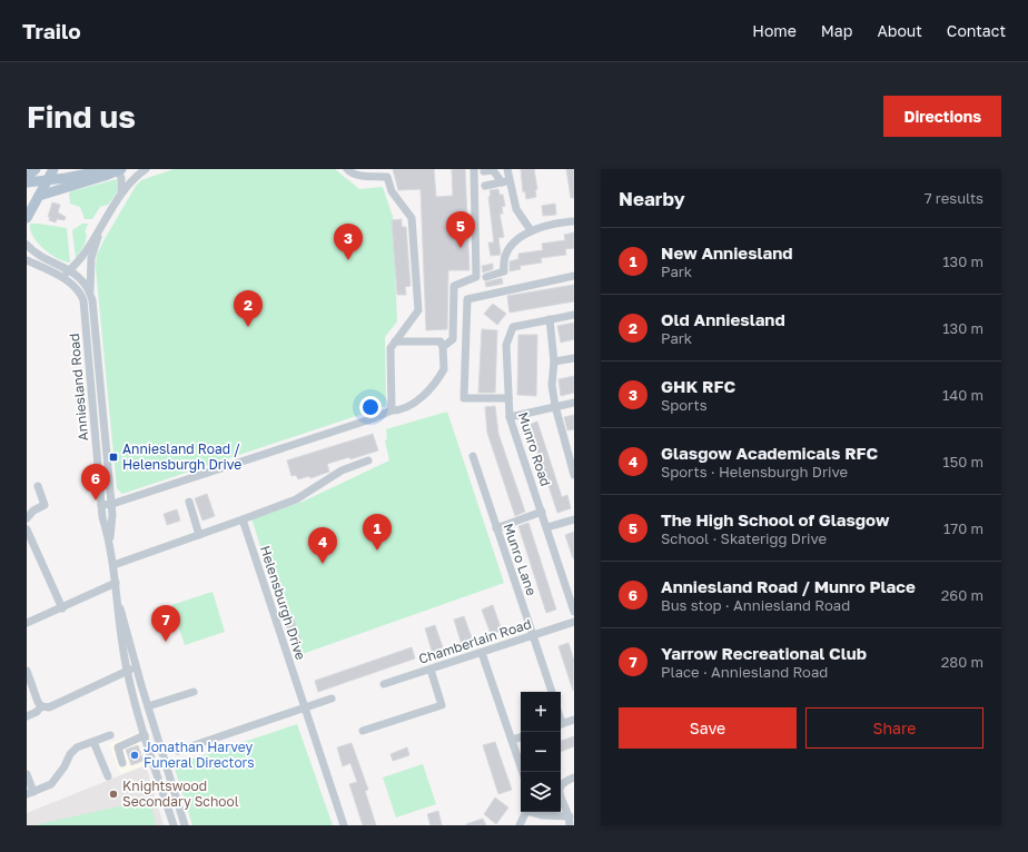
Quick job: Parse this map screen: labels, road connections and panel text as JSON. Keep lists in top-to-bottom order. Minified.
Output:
{"streets":{"street":["Anniesland Road","Munro Road","Munro Lane","Helensburgh Drive","Chamberlain Road"]},"crossings":[["Munro Lane","Chamberlain Road"]],"places":{"transit":["Anniesland Road / Helensburgh Drive"],"other":["Jonathan Harvey Funeral Directors","Knightswood Secondary School"]},"page":{"header":"Trailo","nav":["Home","Map","About","Contact"],"buttons":["Directions",["Save","Share"]],"title":"Find us","heading":["Nearby","7 results"],"pins":["5","3","2","6","1","4","7"],"list":[{"mark":"1","name":"New Anniesland","note":"Park","value":"130 m"},{"mark":"2","name":"Old Anniesland","note":"Park","value":"130 m"},{"mark":"3","name":"GHK RFC","note":"Sports","value":"140 m"},{"mark":"4","name":"Glasgow Academicals RFC","note":"Sports · Helensburgh Drive","value":"150 m"},{"mark":"5","name":"The High School of Glasgow","note":"School · Skaterigg Drive","value":"170 m"},{"mark":"6","name":"Anniesland Road / Munro Place","note":"Bus stop · Anniesland Road","value":"260 m"},{"mark":"7","name":"Yarrow Recreational Club","note":"Place · Anniesland Road","value":"280 m"}],"map_buttons":["+","−"]}}
